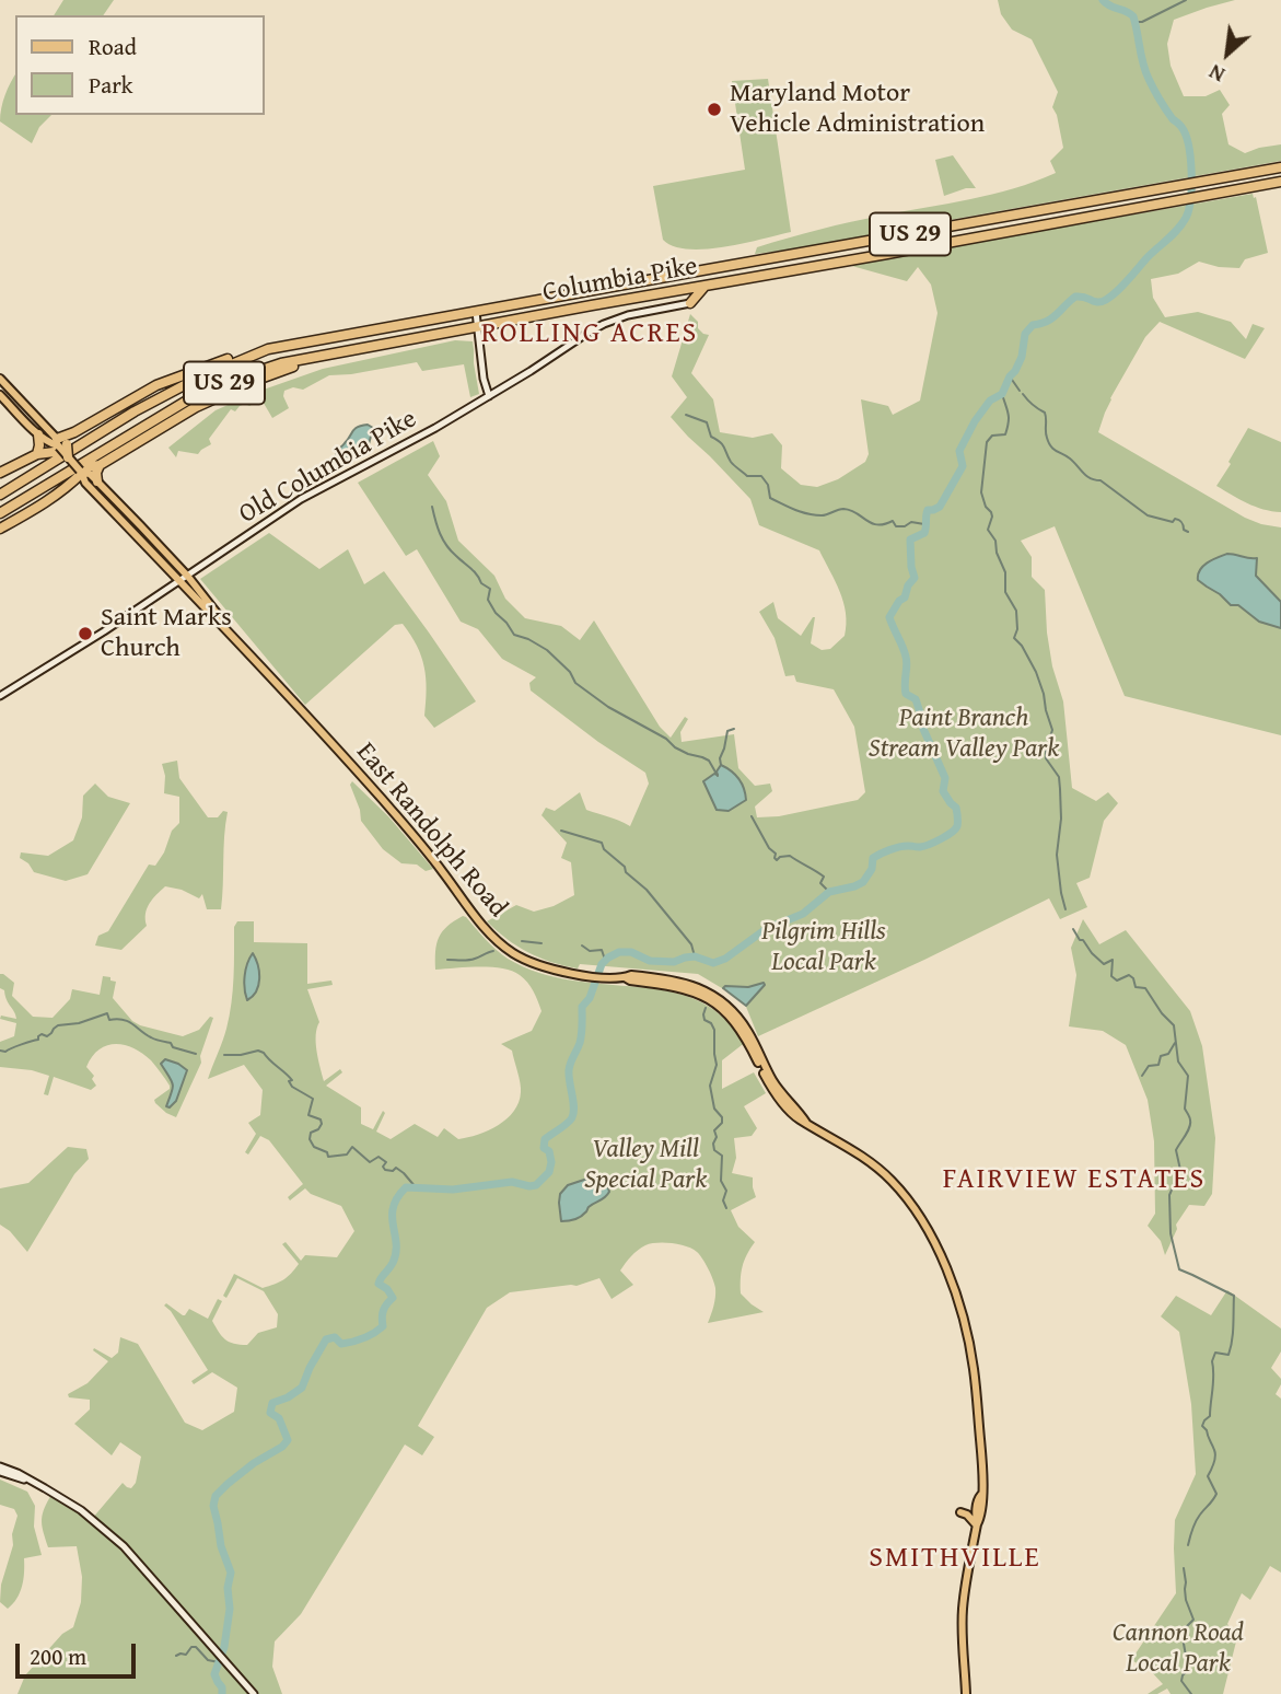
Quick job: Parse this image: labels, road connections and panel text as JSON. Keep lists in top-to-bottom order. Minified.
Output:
{"streets":{"highway":["US 29","Columbia Pike"],"main road":["Old Columbia Pike","East Randolph Road"]},"crossings":[["Old Columbia Pike","East Randolph Road"]],"districts":["ROLLING ACRES","FAIRVIEW ESTATES","SMITHVILLE"],"parks":["Paint Branch Stream Valley Park","Pilgrim Hills Local Park","Valley Mill Special Park","Cannon Road Local Park"],"places":["Maryland Motor Vehicle Administration","Saint Marks Church"],"legend":["Road","Park"],"scale_bar":"200 m","north":"bottom left"}
